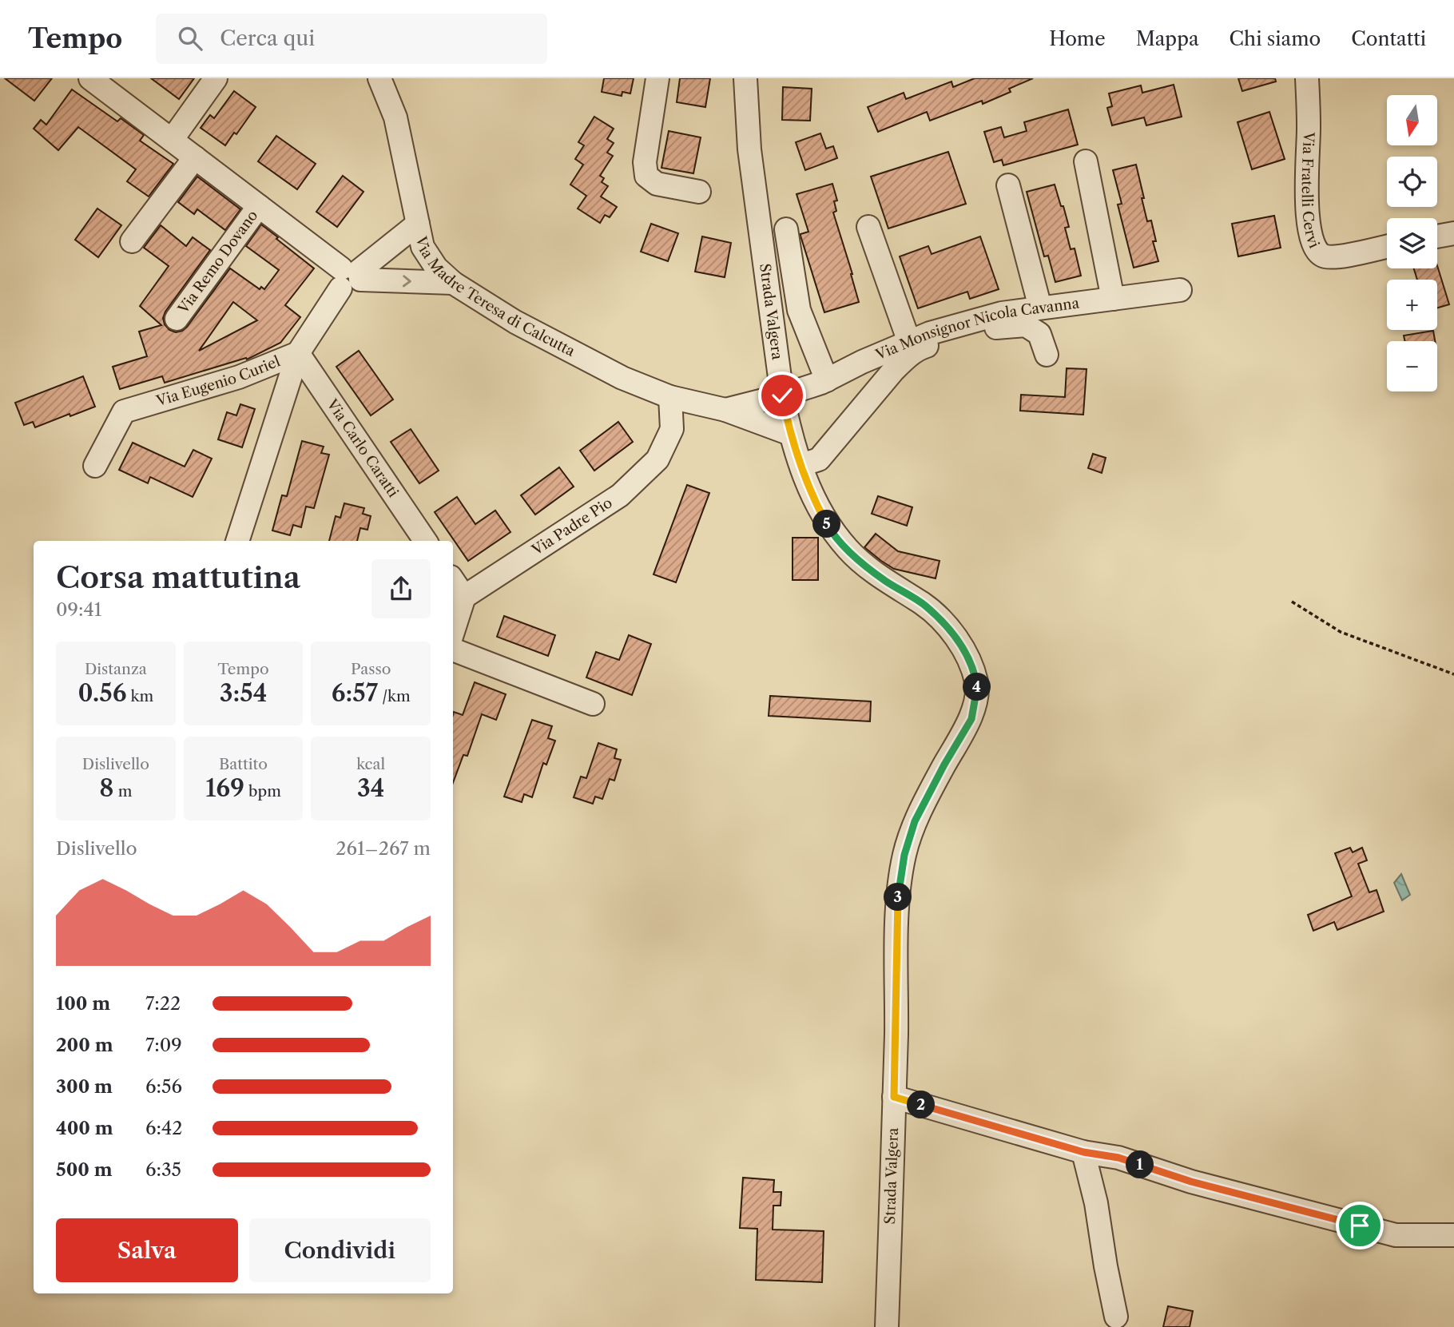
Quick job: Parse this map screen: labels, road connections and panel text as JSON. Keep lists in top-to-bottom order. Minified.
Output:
{"streets":{"street":["Via Fratelli Cervi","Via Remo Dovano","Via Madre Teresa di Calcutta","Strada Valgera","Via Monsignor Nicola Cavanna","Via Eugenio Curiel","Via Carlo Caratti","Via Padre Pio"]},"crossings":[["Via Madre Teresa di Calcutta","Strada Valgera"],["Via Madre Teresa di Calcutta","Via Monsignor Nicola Cavanna"],["Via Madre Teresa di Calcutta","Via Eugenio Curiel"],["Via Madre Teresa di Calcutta","Via Padre Pio"],["Strada Valgera","Via Monsignor Nicola Cavanna"],["Via Eugenio Curiel","Via Carlo Caratti"]],"north":"bottom","page":{"header":"Tempo","search":"Cerca qui","nav":["Home","Mappa","Chi siamo","Contatti"],"map_buttons":["+","−"],"pins":["5","4","3","2","1"],"heading":["Corsa mattutina","09:41"],"stats":[["Distanza","0.56 km"],["Tempo","3:54"],["Passo","6:57 /km"],["Dislivello","8 m"],["Battito","169 bpm"],["kcal","34"]],"chart":["Dislivello","261–267 m"],"list":[{"name":"100 m","note":"7:22"},{"name":"200 m","note":"7:09"},{"name":"300 m","note":"6:56"},{"name":"400 m","note":"6:42"},{"name":"500 m","note":"6:35"}],"buttons":["Salva","Condividi"]}}
